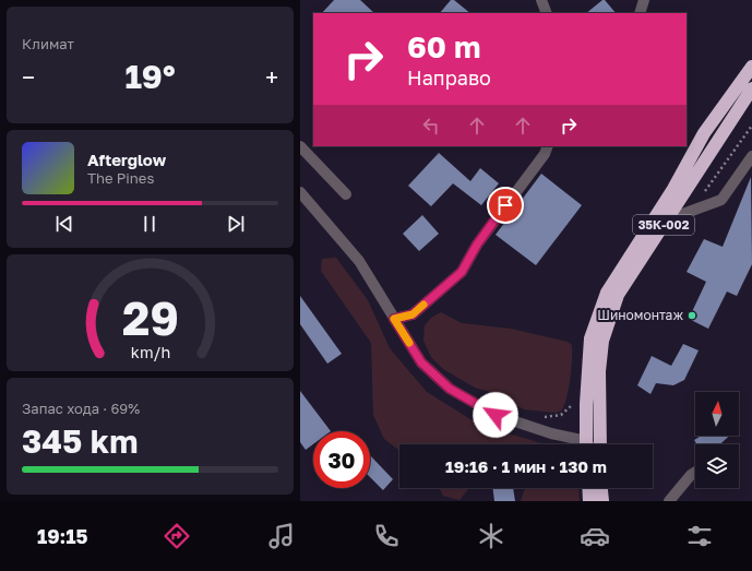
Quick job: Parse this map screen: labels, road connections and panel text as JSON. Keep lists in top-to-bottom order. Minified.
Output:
{"streets":{"highway":["35К-002"]},"places":["Шиномонтаж"],"north":"top","page":{"tile":["Климат",["Запас хода · 69%","345 km"]],"turn":["60 m","Направо"],"heat":["−","19°","+"],"song":["Afterglow","The Pines"],"limit":"30","trip":"19:16 · 1 мин · 130 m","tabs":"19:15","gauge":["29","km/h"]}}
